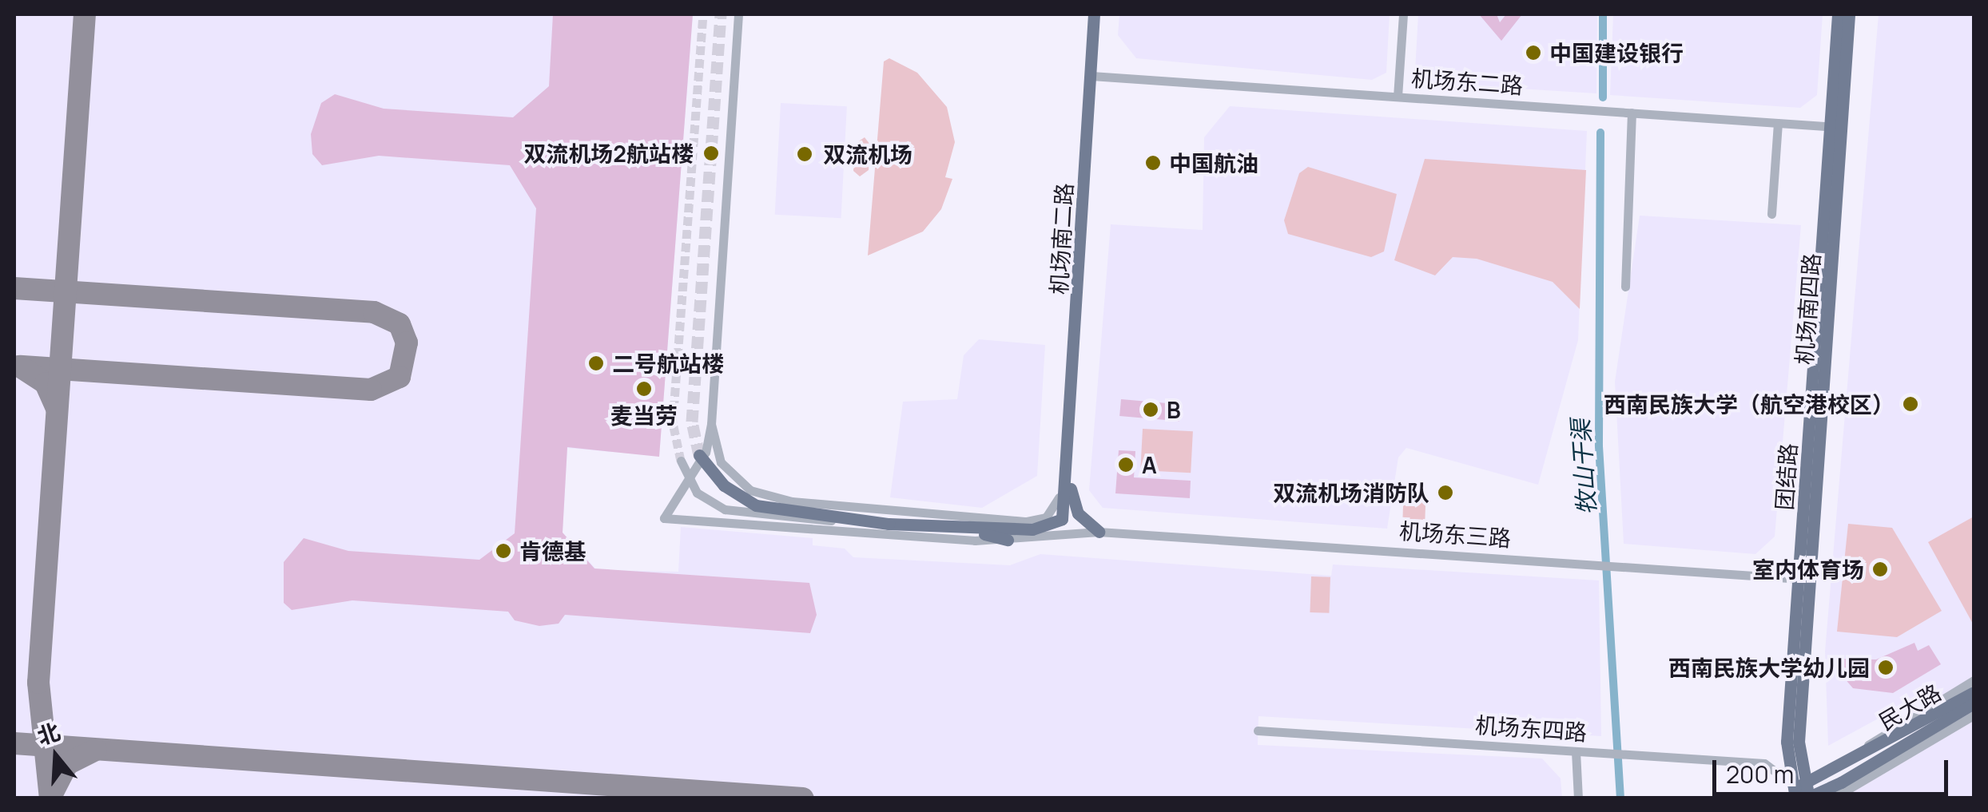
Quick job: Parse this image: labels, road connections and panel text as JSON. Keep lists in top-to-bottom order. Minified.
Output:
{"streets":{"main road":["机场南二路","团结路","民大路"],"street":["机场东二路","机场东三路","机场东四路"]},"crossings":[["机场东二路","机场南二路"],["机场东二路","团结路"],["团结路","机场东三路"],["团结路","民大路"],["团结路","机场东四路"],["民大路","机场东四路"]],"water":["牧山干渠"],"places":["中国建设银行","双流机场2航站楼","双流机场","中国航油","二号航站楼","麦当劳","西南民族大学（航空港校区）","B","A","双流机场消防队","肯德基","室内体育场","西南民族大学幼儿园"],"scale_bar":"200 m","north":"top"}
